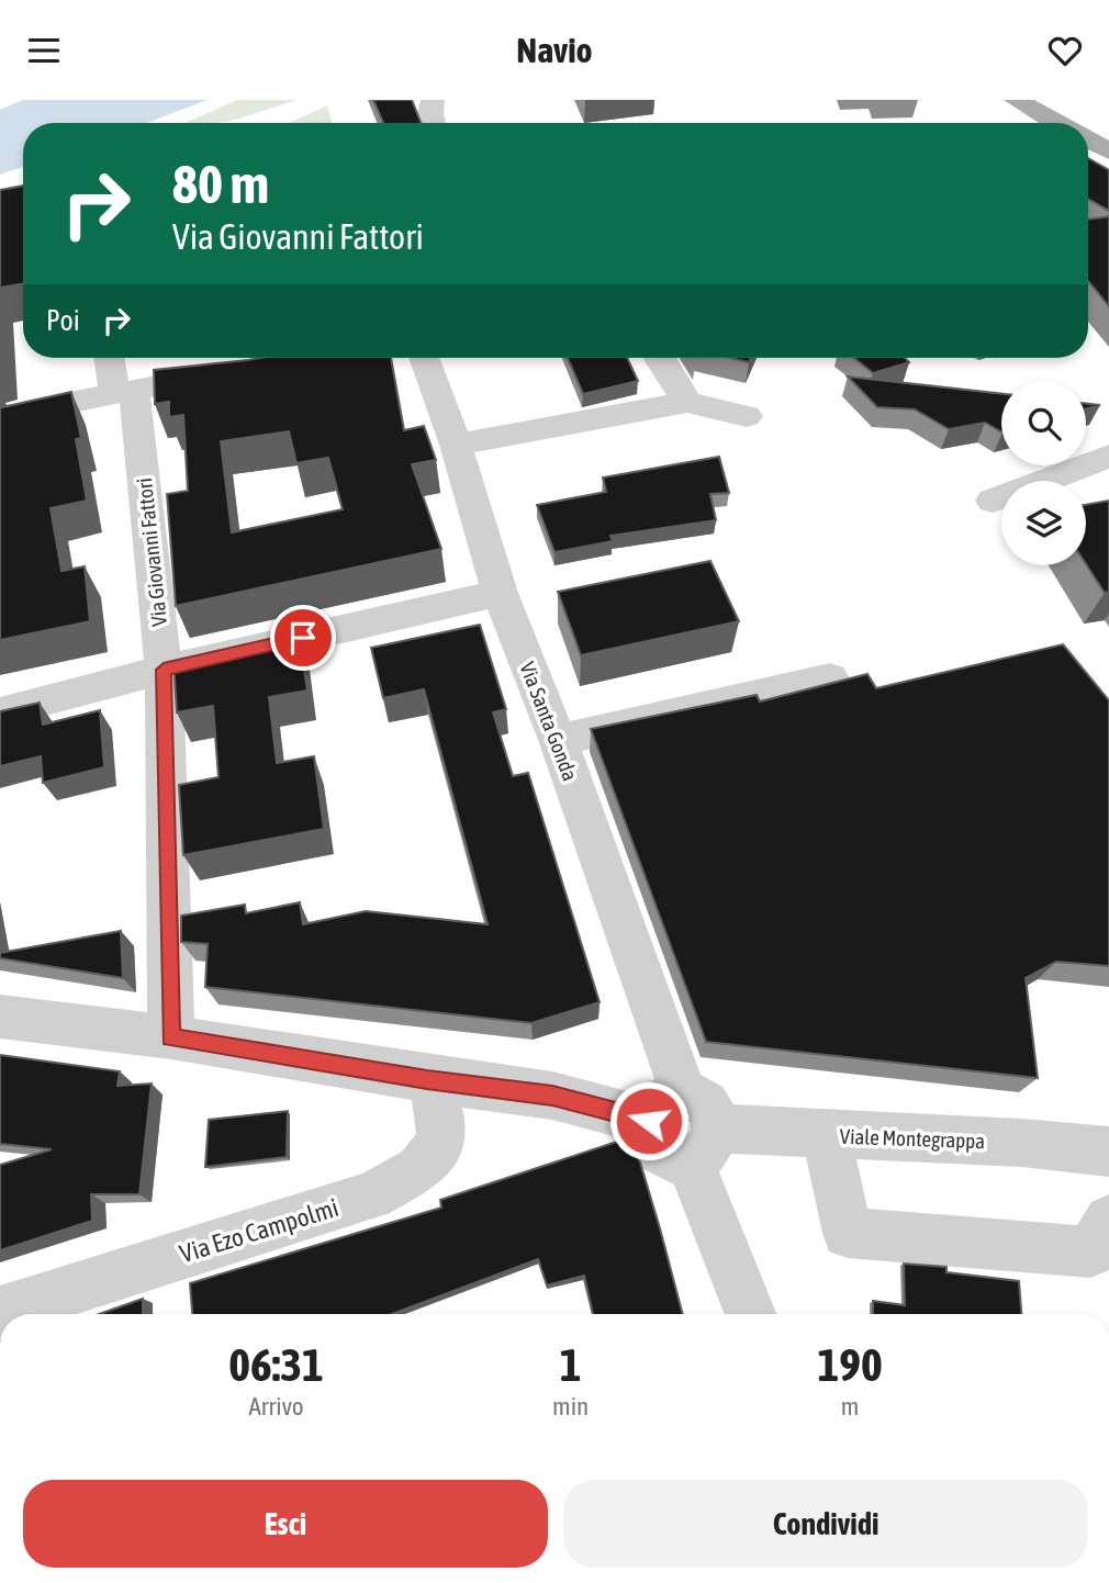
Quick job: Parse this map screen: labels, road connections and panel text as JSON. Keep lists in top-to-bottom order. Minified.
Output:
{"streets":{"street":["Via Giovanni Fattori","Via Santa Gonda","Viale Montegrappa","Via Ezo Campolmi"]},"crossings":[["Via Santa Gonda","Viale Montegrappa"]],"page":{"header":"Navio","turn":["80 m","Via Giovanni Fattori"],"then":"Poi","eta":["06:31","Arrivo","1","min","190","m"],"buttons":["Esci","Condividi"]}}
